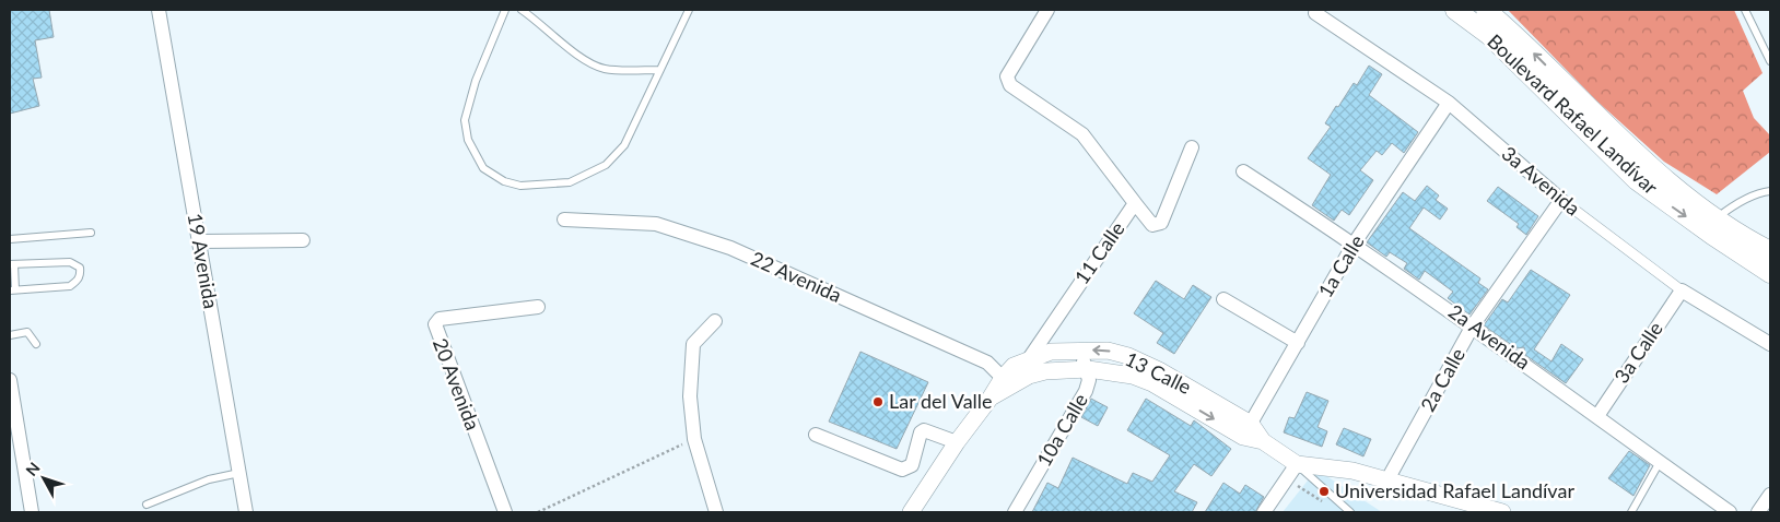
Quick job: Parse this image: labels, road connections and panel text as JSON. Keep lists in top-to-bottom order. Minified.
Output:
{"streets":{"main road":["Boulevard Rafael Landívar"],"street":["3a Avenida","11 Calle","19 Avenida","1a Calle","22 Avenida","2a Avenida","3a Calle","13 Calle","2a Calle","20 Avenida","10a Calle"]},"crossings":[["3a Avenida","1a Calle"],["3a Avenida","3a Calle"],["3a Avenida","2a Calle"],["11 Calle","13 Calle"],["1a Calle","2a Avenida"],["1a Calle","13 Calle"],["22 Avenida","13 Calle"],["2a Avenida","3a Calle"],["2a Avenida","2a Calle"],["13 Calle","10a Calle"]],"places":["Lar del Valle","Universidad Rafael Landívar"],"north":"top left"}
